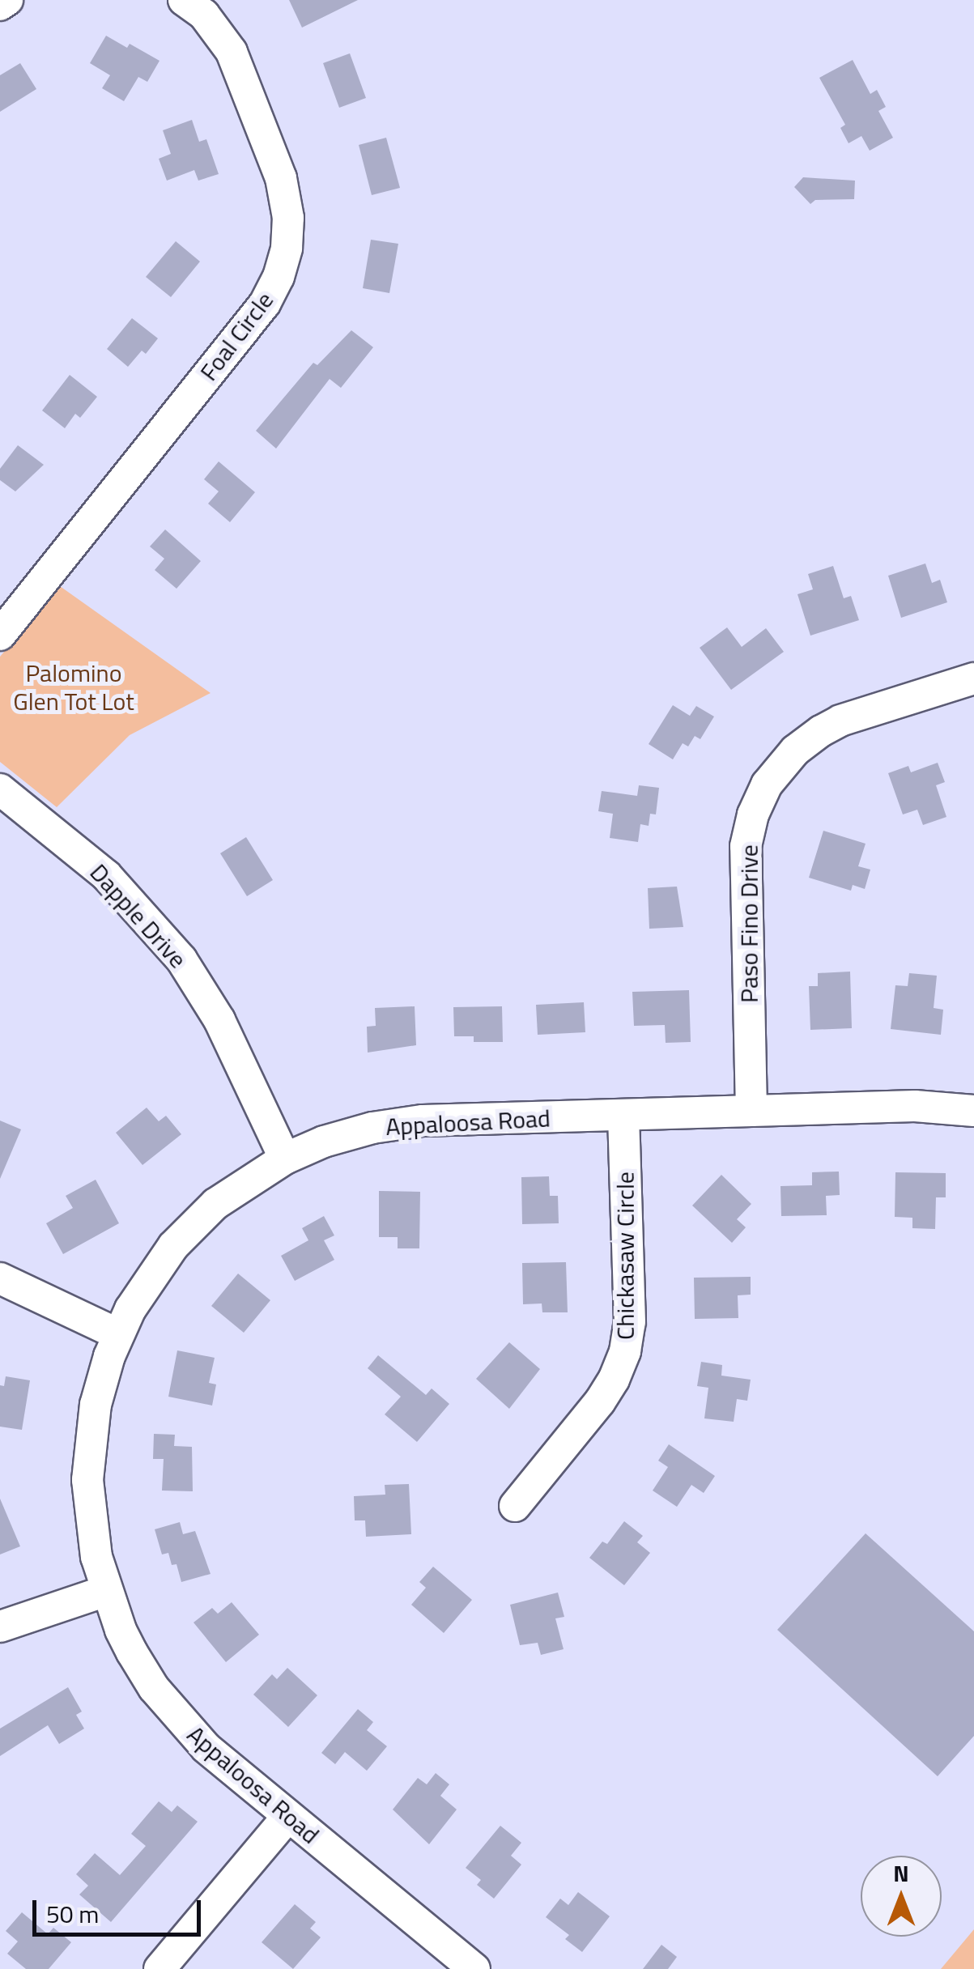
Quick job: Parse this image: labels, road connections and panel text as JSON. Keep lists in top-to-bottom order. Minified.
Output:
{"streets":{"street":["Foal Circle","Dapple Drive","Paso Fino Drive","Appaloosa Road","Chickasaw Circle"]},"crossings":[["Dapple Drive","Appaloosa Road"],["Paso Fino Drive","Appaloosa Road"],["Appaloosa Road","Chickasaw Circle"]],"parks":["Palomino Glen Tot Lot"],"scale_bar":"50 m","north":"top"}
